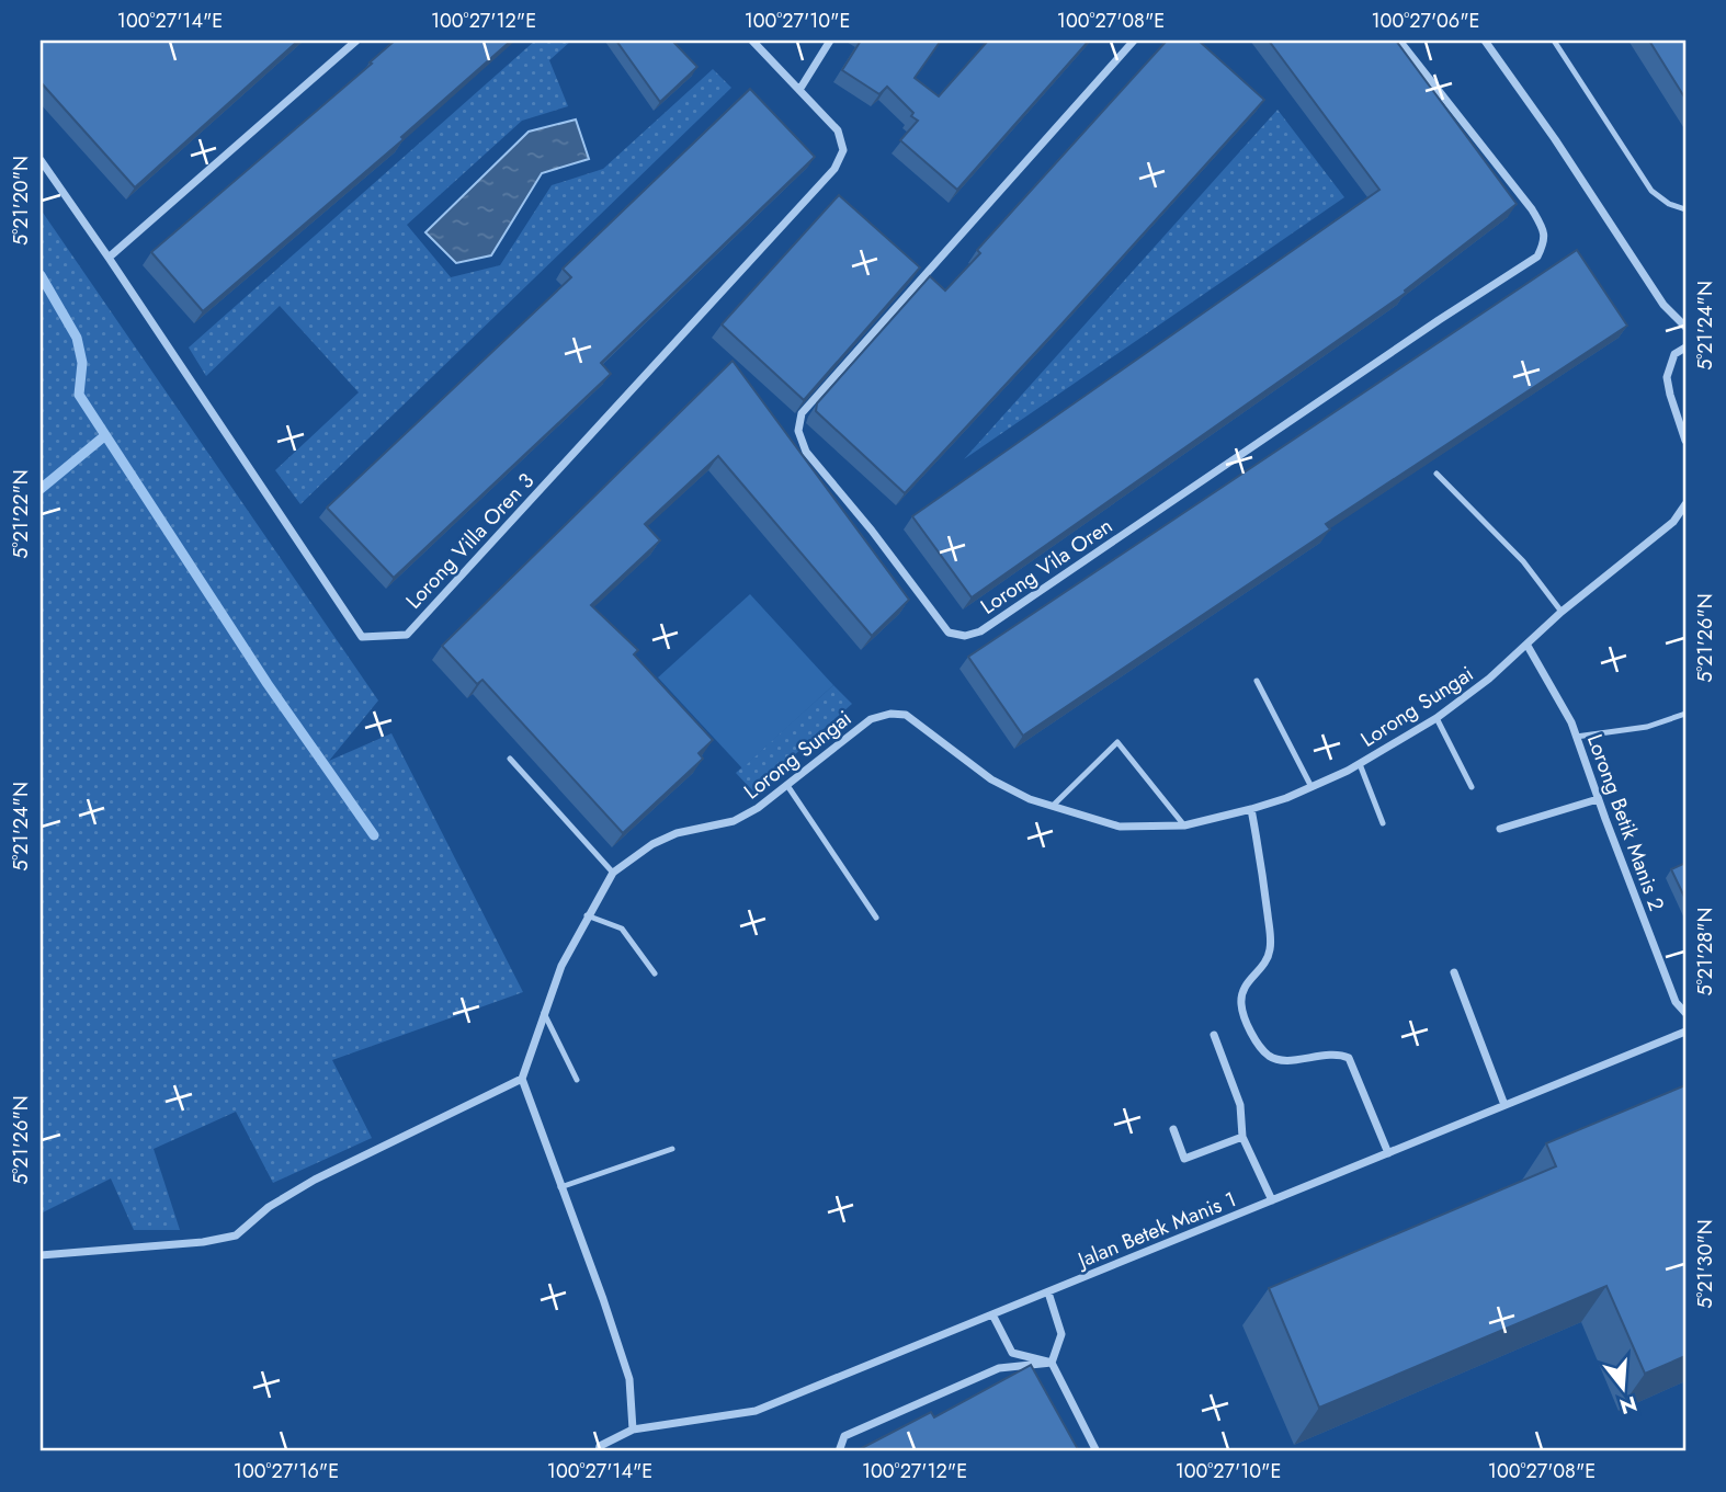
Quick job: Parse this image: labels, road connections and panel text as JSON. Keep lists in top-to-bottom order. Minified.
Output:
{"streets":{"street":["Lorong Villa Oren 3","Lorong Vila Oren","Lorong Sungai","Lorong Betik Manis 2","Jalan Betek Manis 1"]},"crossings":[["Lorong Sungai","Lorong Betik Manis 2"]],"north":"bottom","coordinates":["100°27'14\"E","100°27'12\"E","100°27'10\"E","100°27'08\"E","100°27'06\"E","5°21'20\"N","5°21'24\"N","5°21'22\"N","5°21'26\"N","5°21'28\"N","5°21'30\"N","100°27'16\"E"]}
